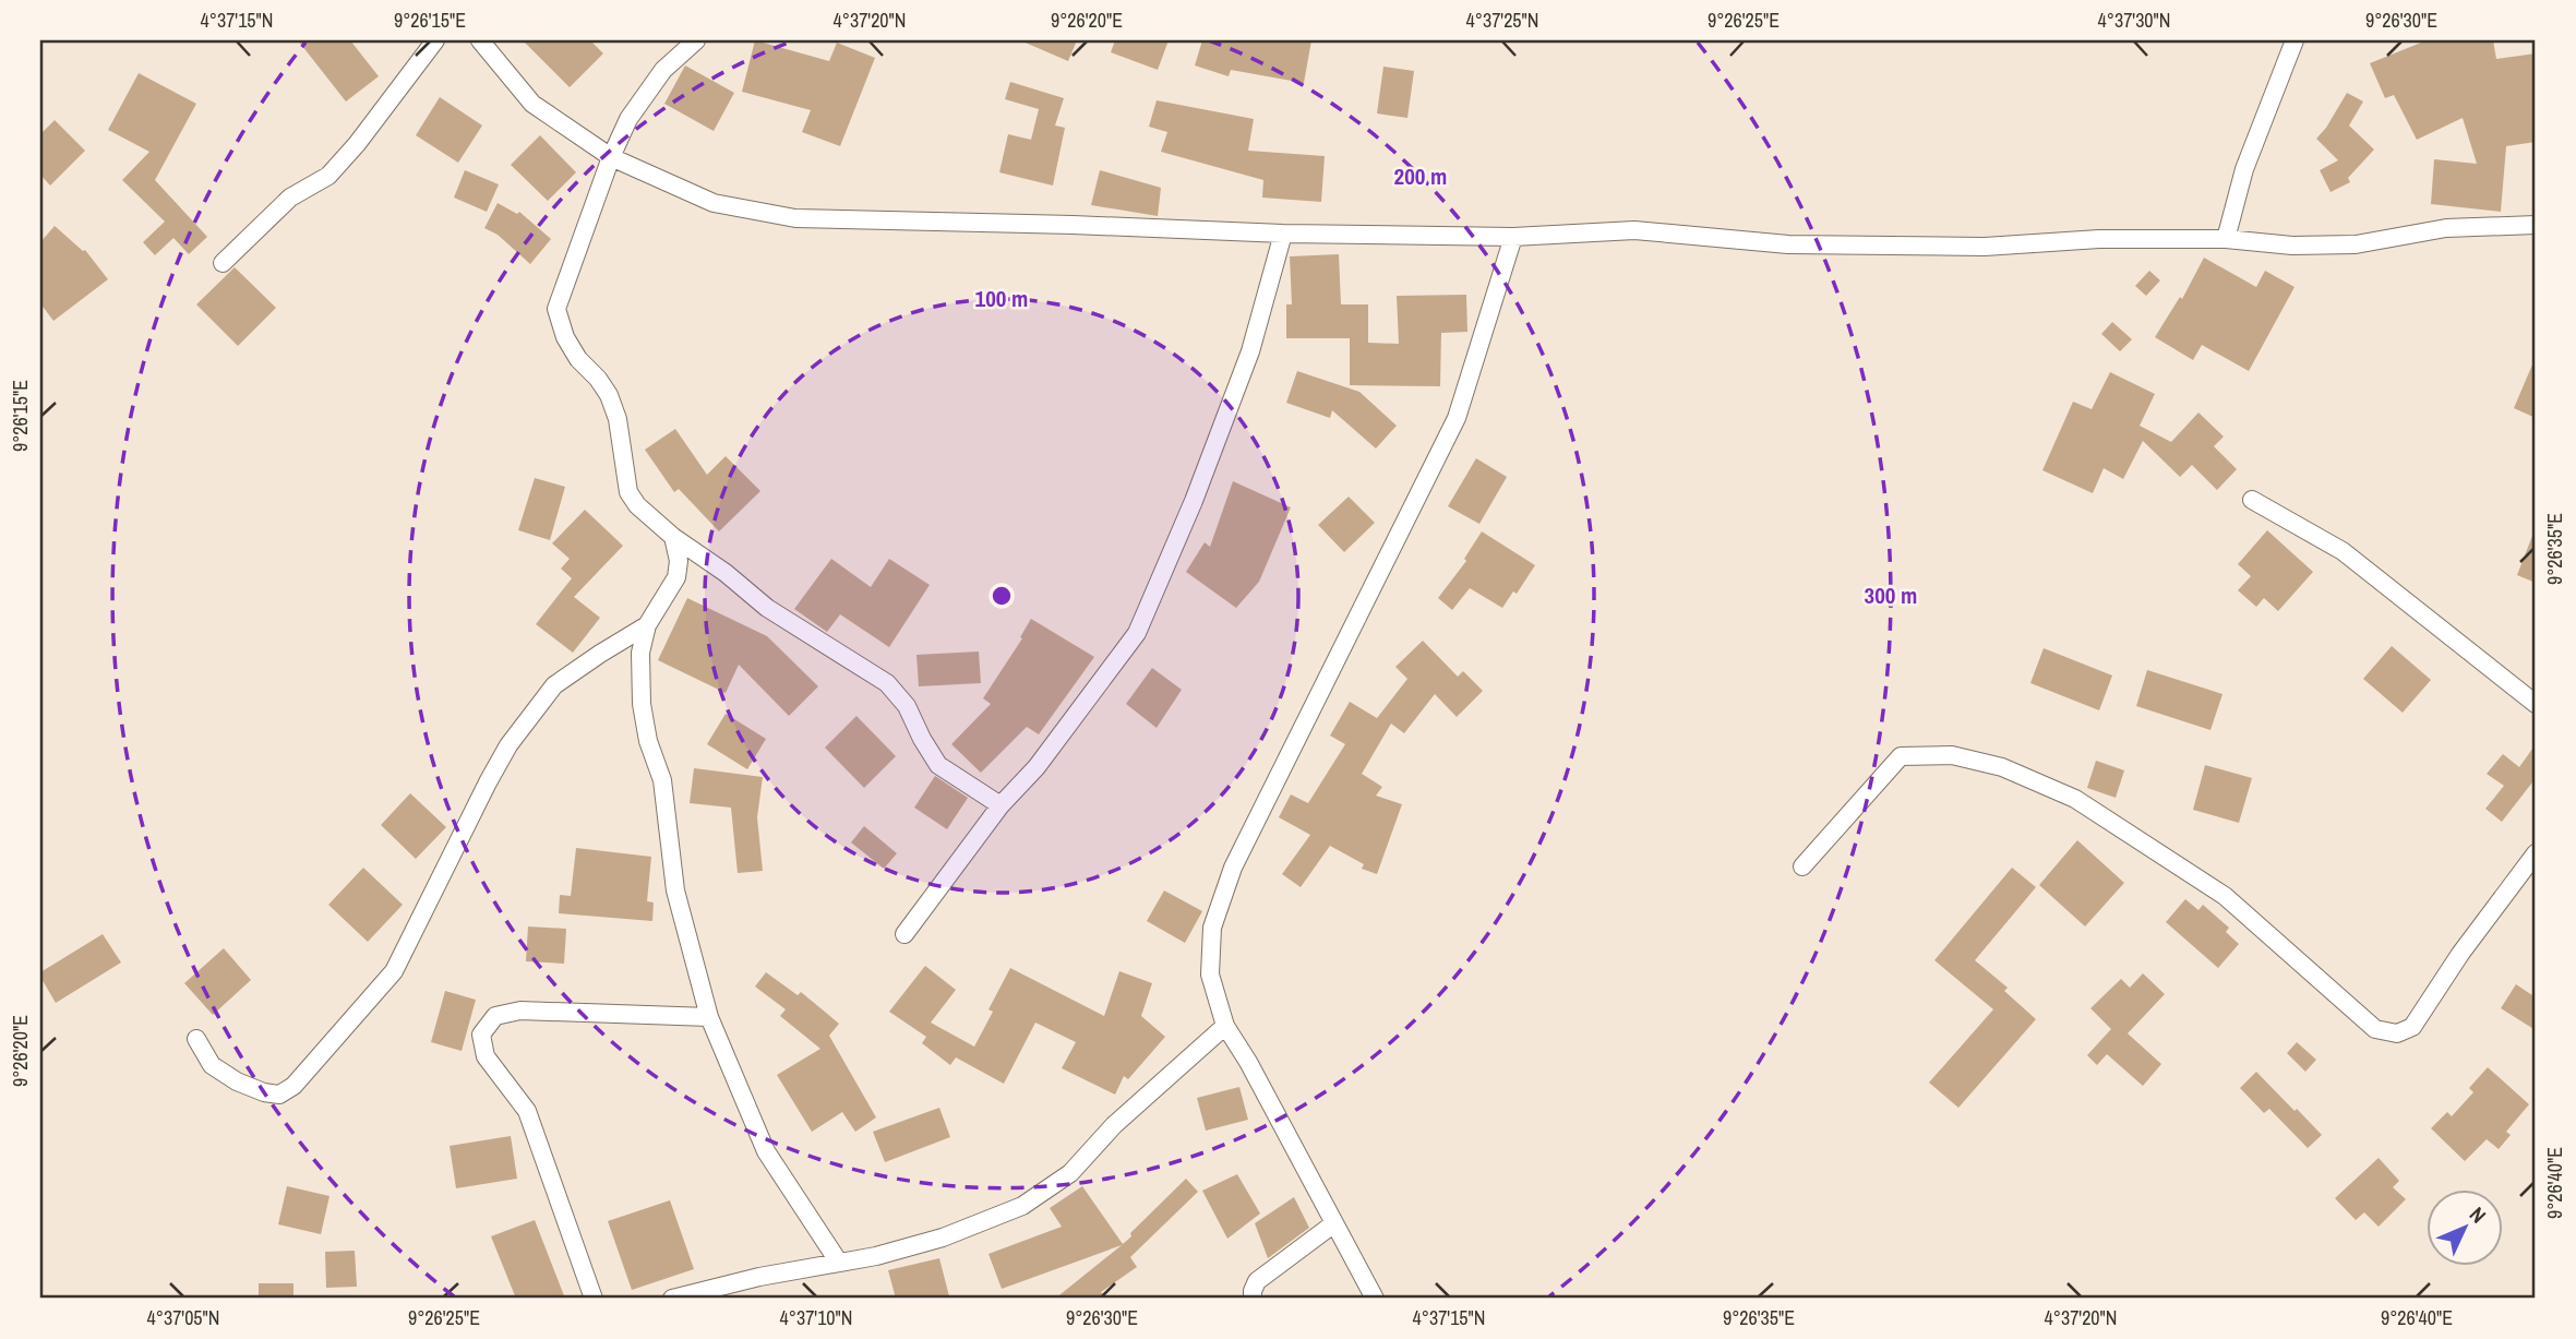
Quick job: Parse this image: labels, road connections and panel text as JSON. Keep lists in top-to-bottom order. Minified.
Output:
{"north":"top right","coordinates":["4°37'15\"N","9°26'15\"E","4°37'20\"N","9°26'20\"E","4°37'25\"N","9°26'25\"E","4°37'30\"N","9°26'30\"E","9°26'35\"E","9°26'40\"E","4°37'05\"N","4°37'10\"N"],"rings":["200 m","100 m","300 m"]}
